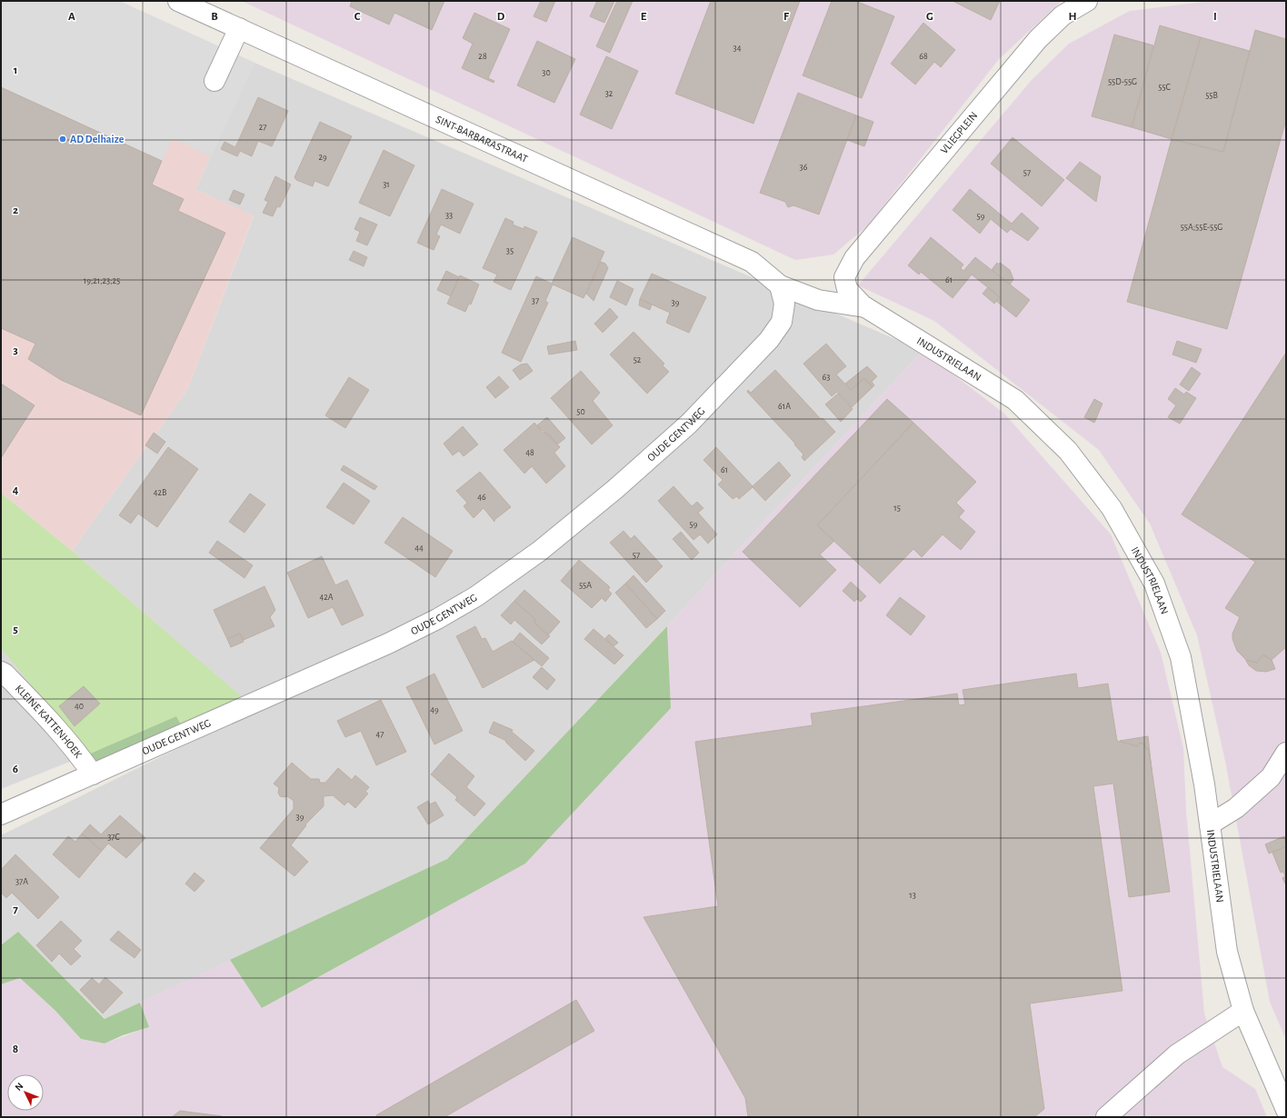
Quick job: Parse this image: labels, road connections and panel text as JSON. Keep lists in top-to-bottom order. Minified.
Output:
{"streets":{"street":["VLIEGPLEIN","SINT-BARBARASTRAAT","INDUSTRIELAAN","OUDE GENTWEG","KLEINE KATTENHOEK"]},"crossings":[["VLIEGPLEIN","INDUSTRIELAAN"],["SINT-BARBARASTRAAT","INDUSTRIELAAN"],["SINT-BARBARASTRAAT","OUDE GENTWEG"],["OUDE GENTWEG","KLEINE KATTENHOEK"]],"places":["AD Delhaize"],"house_numbers":["34","28","68","30","55D-55G","55C","32","55B","27","29","36","57","31","33","59","55A;55E-55G","35","61","19;21;23;25","37","39","52","63","61A","50","48","61","42B","46","15","59","44","57","55A","42A","40","49","47","39","37C","37A","13"],"north":"top left","grid":{"columns":["A","B","C","D","E","F","G","H","I"],"rows":["1","2","3","4","5","6","7","8"]}}
